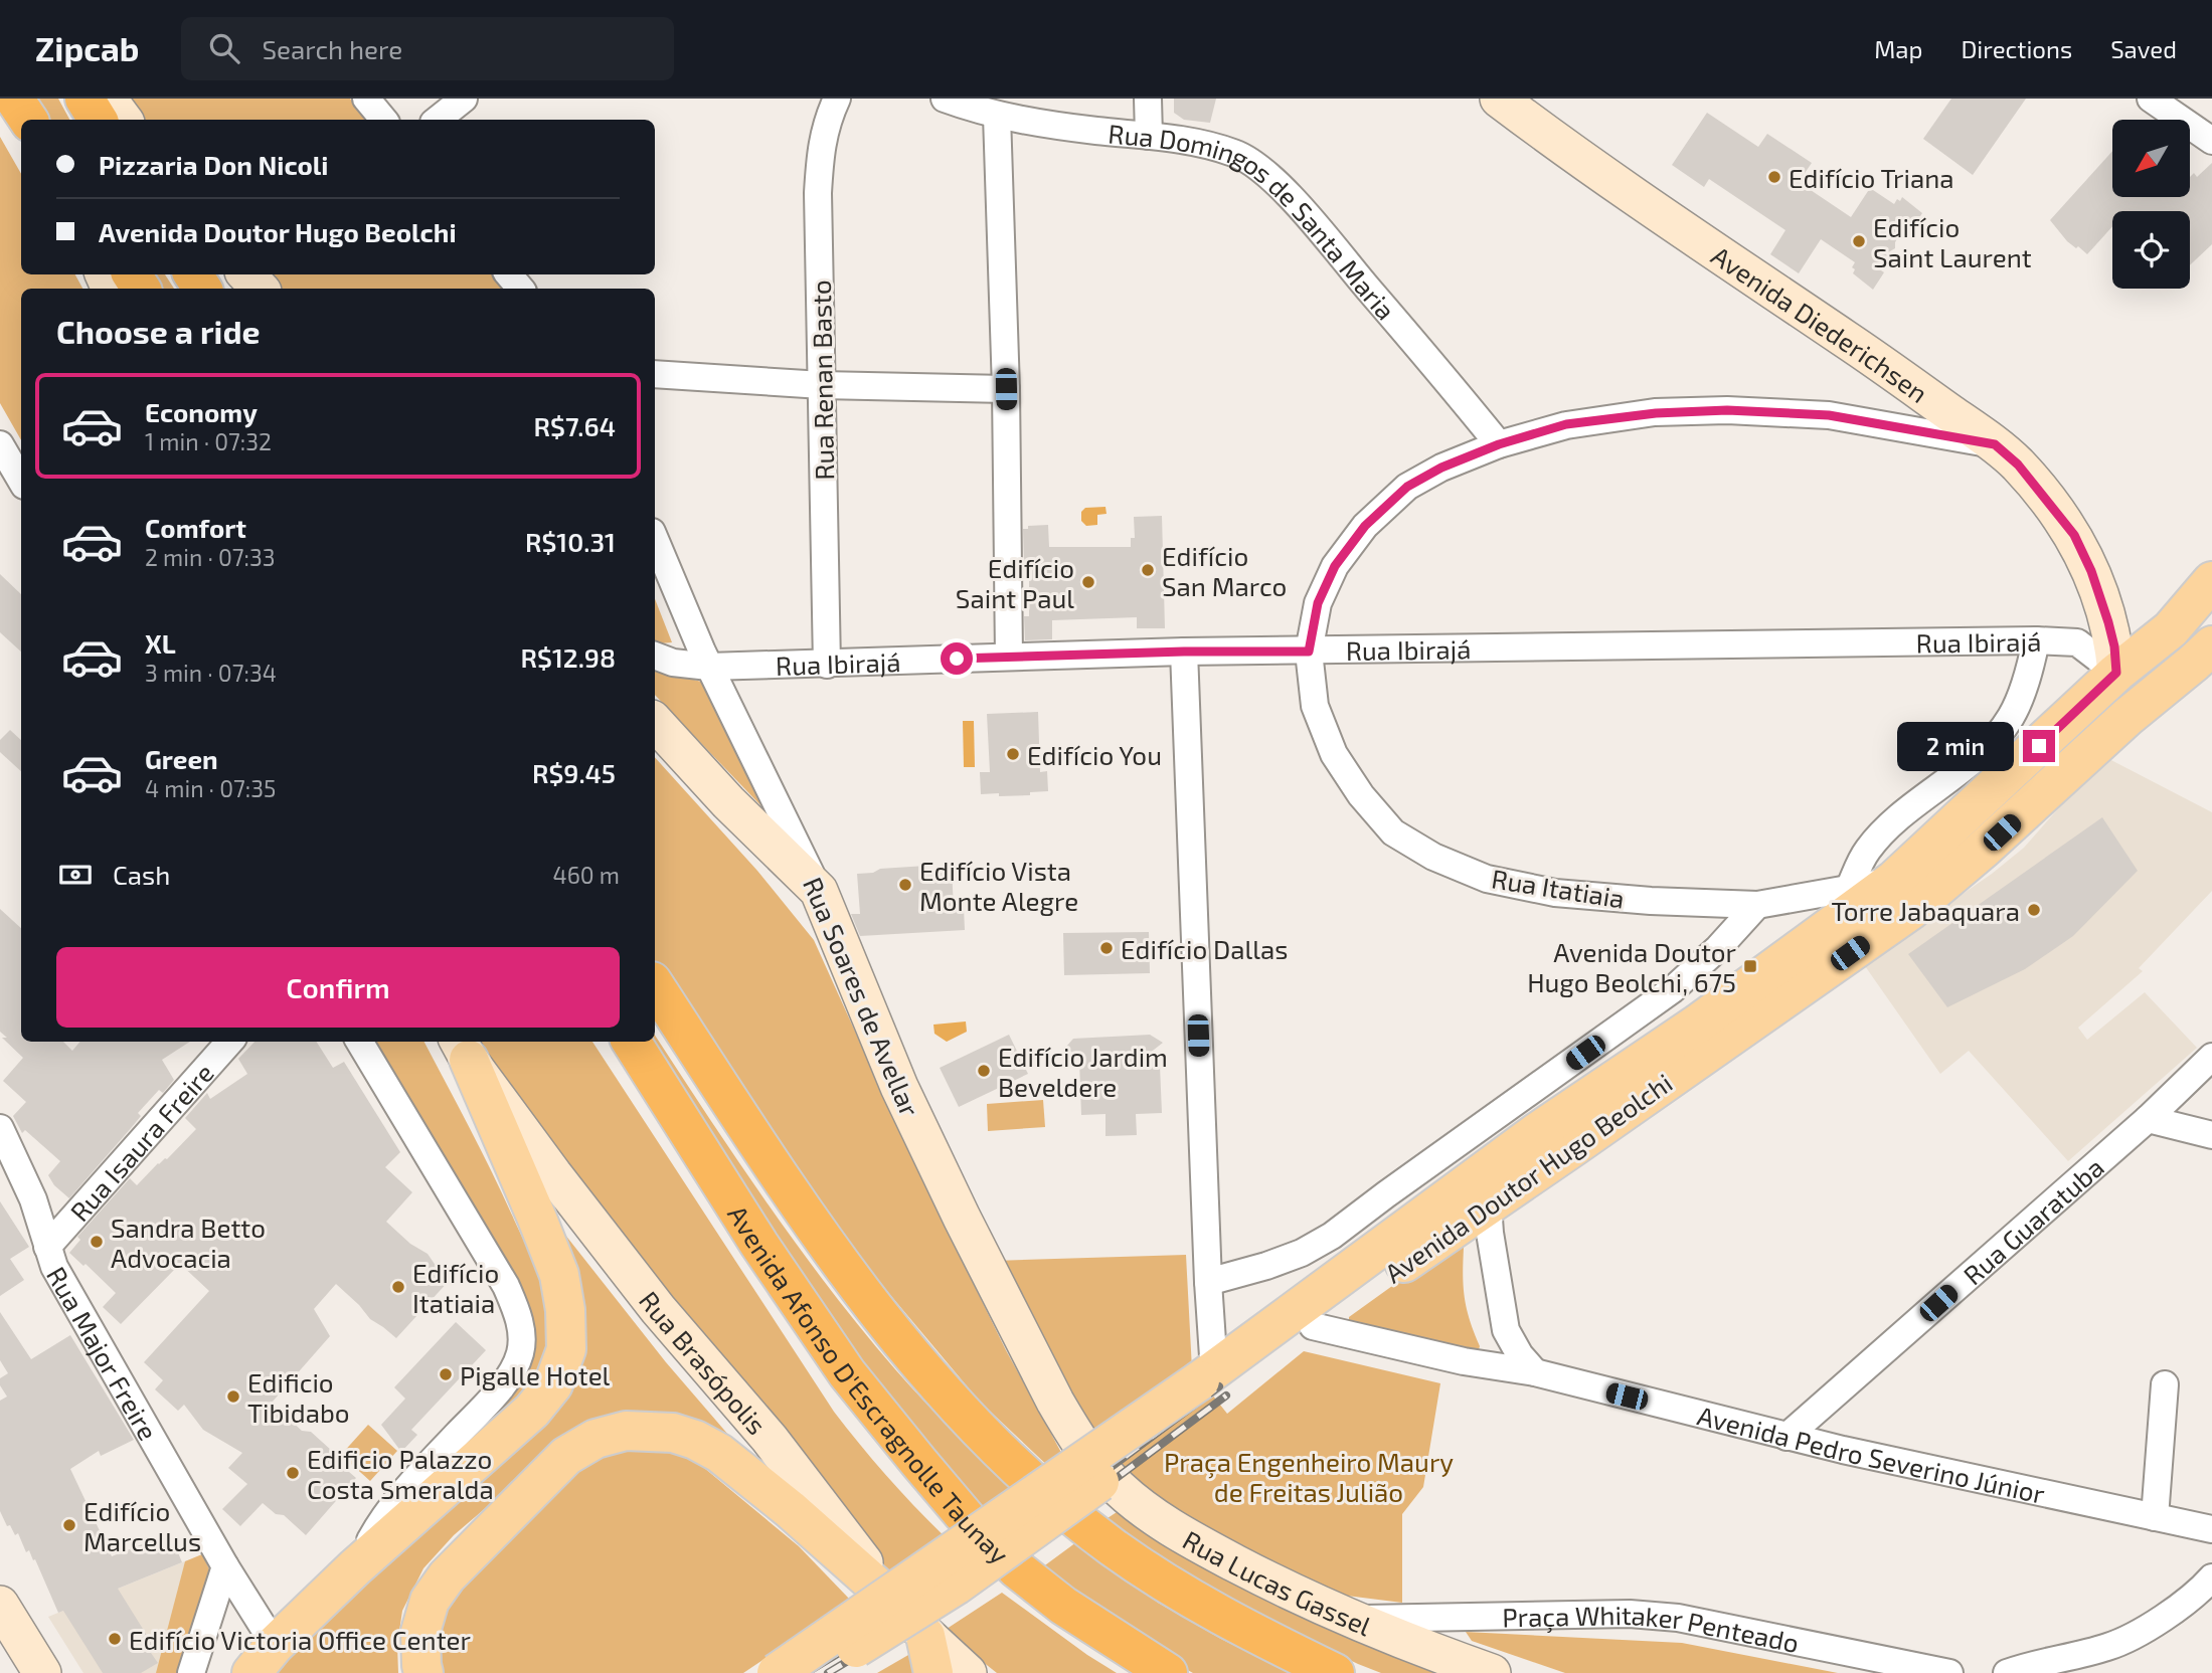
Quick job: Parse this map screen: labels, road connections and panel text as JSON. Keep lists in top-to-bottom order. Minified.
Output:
{"streets":{"highway":["Avenida Afonso D'Escragnolle Taunay"],"main road":["Avenida Doutor Hugo Beolchi"],"street":["Rua Domingos de Santa Maria","Avenida Diederichsen","Rua Renan Basto","Rua Ibirajá","Rua Itatiaia","Rua Soares de Avellar","Rua Isaura Freire","Rua Guaratuba","Rua Major Freire","Rua Brasópolis","Avenida Pedro Severino Júnior","Rua Lucas Gassel","Praça Whitaker Penteado"]},"crossings":[["Rua Domingos de Santa Maria","Rua Itatiaia"],["Avenida Diederichsen","Rua Ibirajá"],["Avenida Diederichsen","Rua Itatiaia"],["Avenida Diederichsen","Avenida Doutor Hugo Beolchi"],["Rua Renan Basto","Rua Ibirajá"],["Rua Ibirajá","Rua Itatiaia"],["Rua Ibirajá","Rua Soares de Avellar"],["Rua Ibirajá","Avenida Doutor Hugo Beolchi"],["Rua Itatiaia","Avenida Doutor Hugo Beolchi"],["Rua Soares de Avellar","Rua Lucas Gassel"],["Rua Isaura Freire","Rua Major Freire"],["Avenida Doutor Hugo Beolchi","Avenida Pedro Severino Júnior"],["Rua Guaratuba","Avenida Pedro Severino Júnior"],["Rua Lucas Gassel","Praça Whitaker Penteado"]],"parks":["Praça Engenheiro Maury de Freitas Julião"],"places":{"other":["Edifício Triana","Edifício Saint Laurent","Edifício San Marco","Edifício Saint Paul","Edifício You","Edifício Vista Monte Alegre","Torre Jabaquara","Edifício Dallas","Edifício Jardim Beveldere","Sandra Betto Advocacia","Edifício Itatiaia","Pigalle Hotel","Edificio Tibidabo","Edificio Palazzo Costa Smeralda","Edifício Marcellus","Edifício Victoria Office Center"],"transit":["Avenida Doutor Hugo Beolchi, 675"]},"north":"bottom left","page":{"header":"Zipcab","search":"Search here","nav":["Map","Directions","Saved"],"banner":["Pizzaria Don Nicoli","Avenida Doutor Hugo Beolchi"],"heading":"Choose a ride","list":[{"name":"Economy","note":"1 min · 07:32","value":"R$7.64"},{"name":"Comfort","note":"2 min · 07:33","value":"R$10.31"},{"name":"XL","note":"3 min · 07:34","value":"R$12.98"},{"name":"Green","note":"4 min · 07:35","value":"R$9.45"}],"bubble":"2 min","pay":["Cash","460 m"],"buttons":"Confirm"}}
